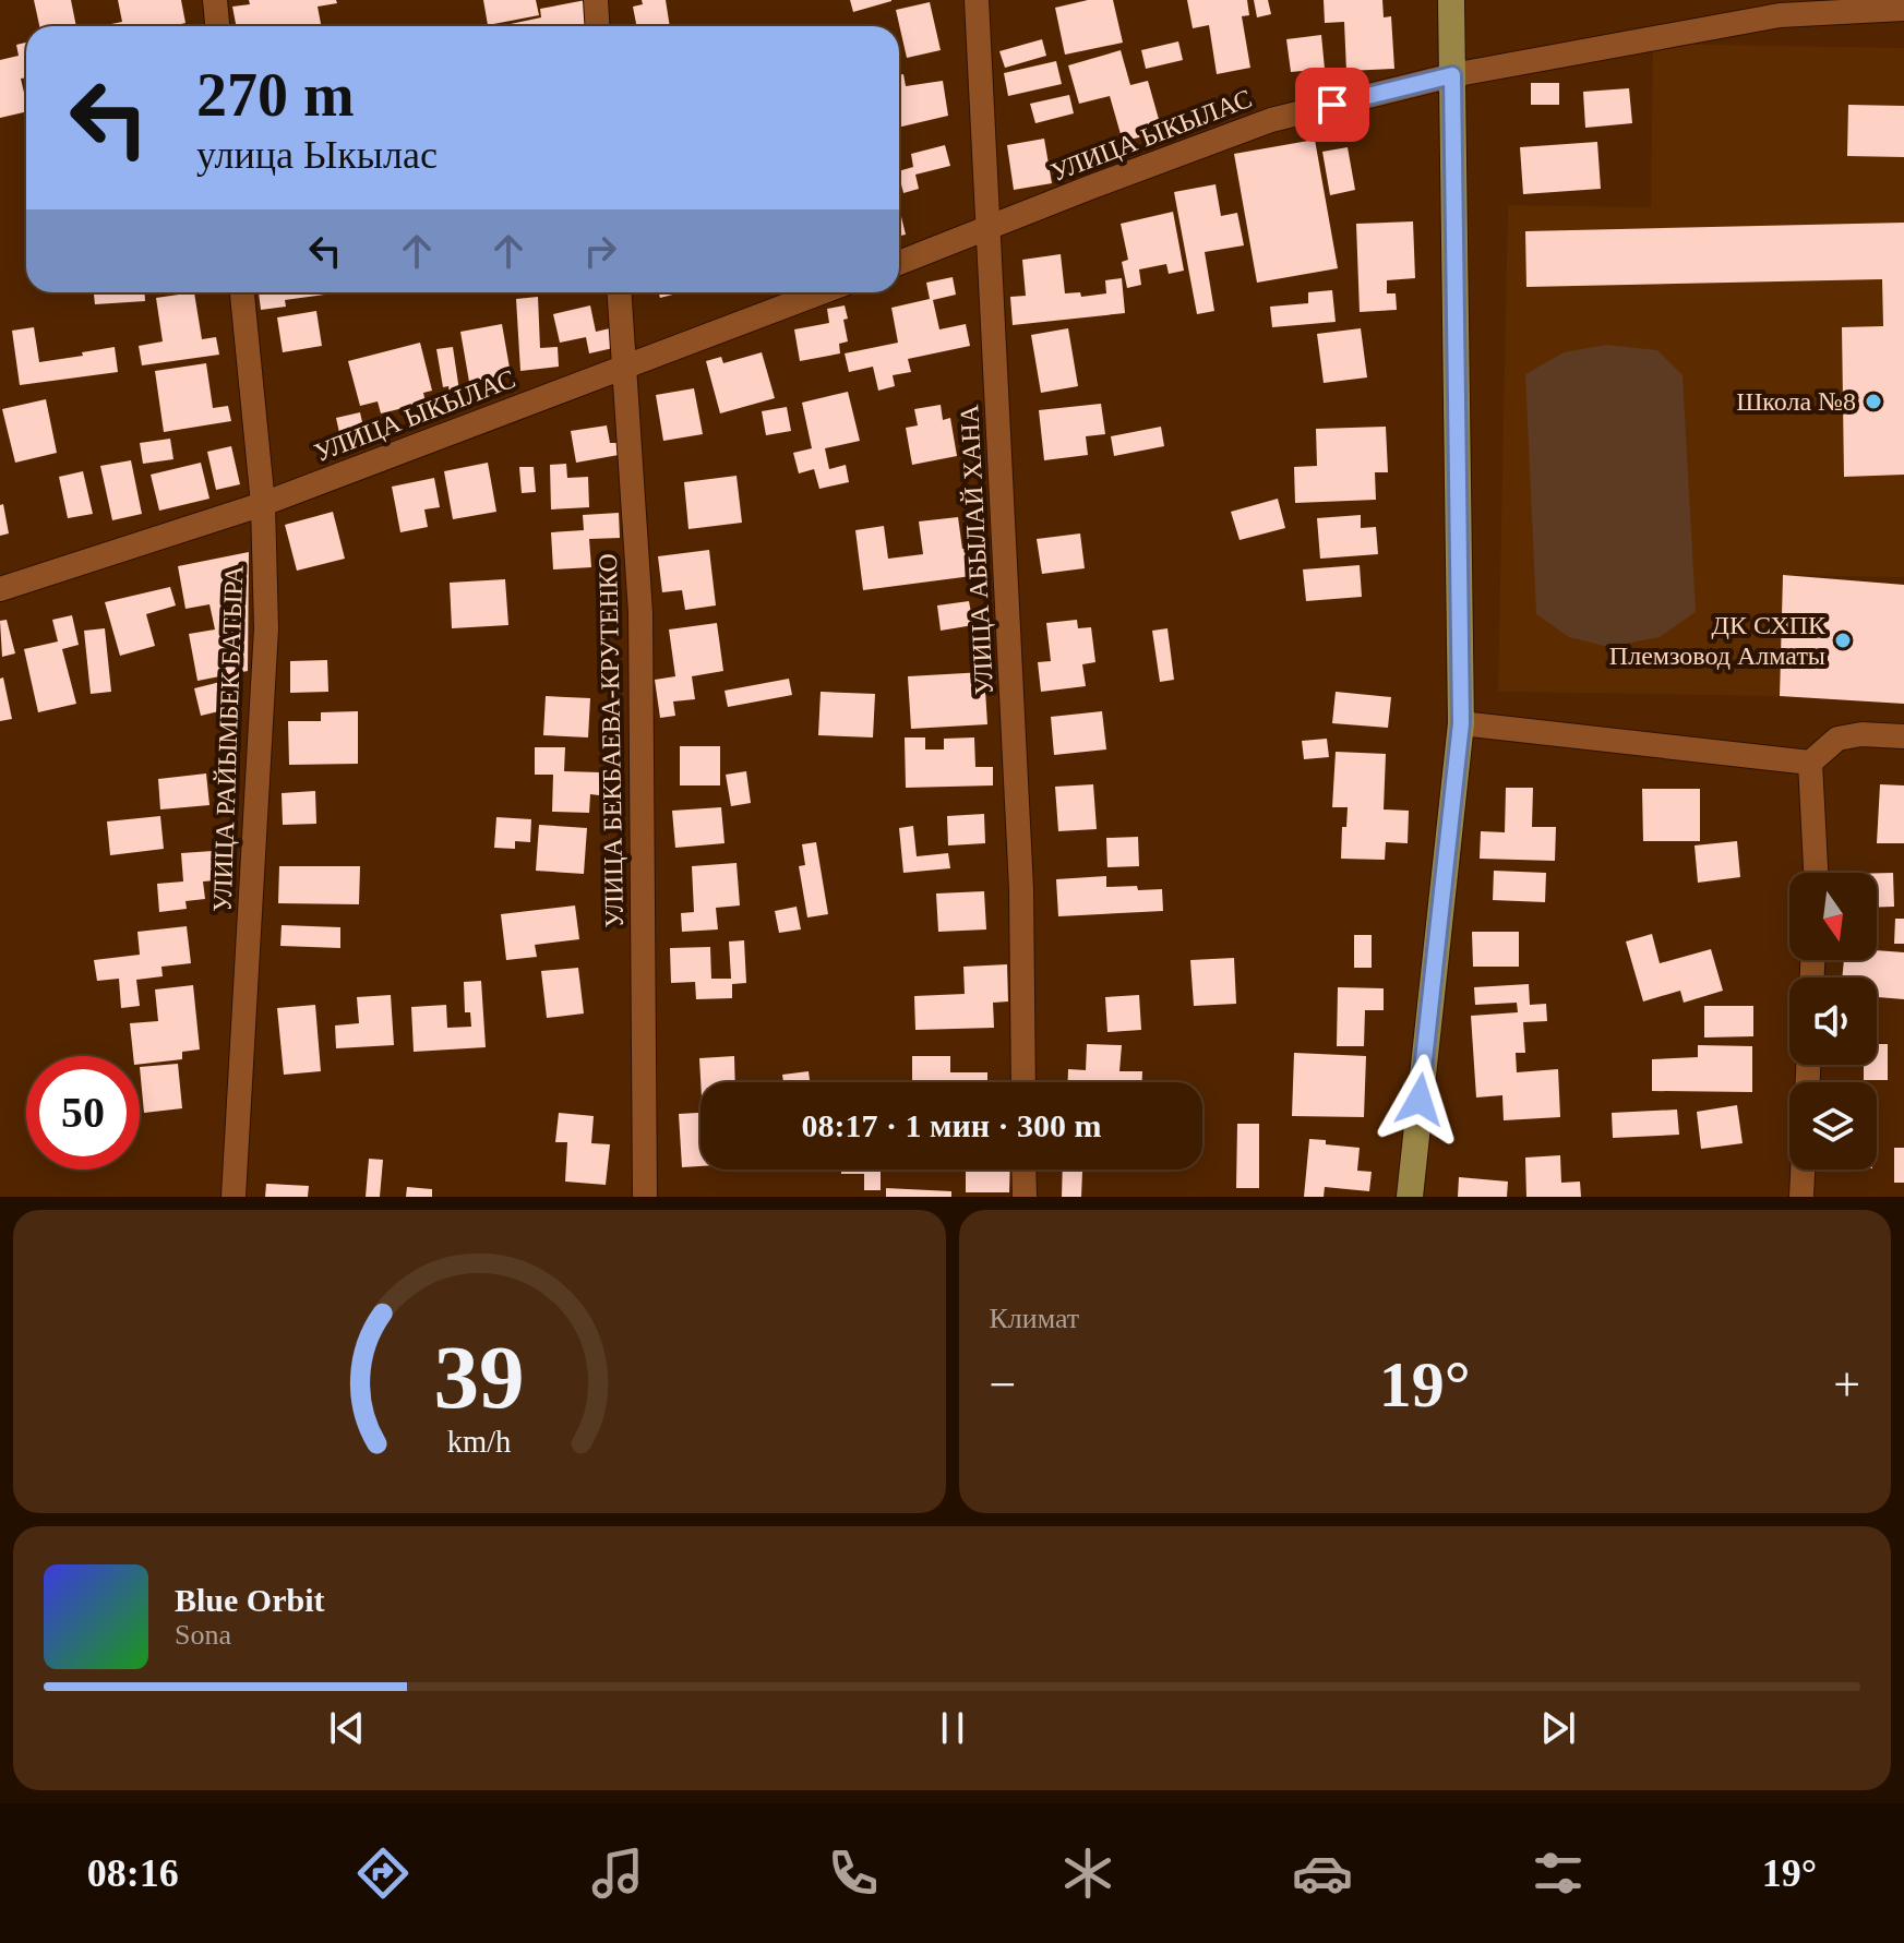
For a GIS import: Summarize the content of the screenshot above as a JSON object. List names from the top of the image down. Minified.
{"streets":{"street":["УЛИЦА ЫКЫЛАС","УЛИЦА АБЫЛАЙ ХАНА","УЛИЦА РАЙЫМБЕК БАТЫРА","УЛИЦА БЕКБАЕВА-КРУТЕНКО"]},"crossings":[["УЛИЦА ЫКЫЛАС","УЛИЦА АБЫЛАЙ ХАНА"],["УЛИЦА ЫКЫЛАС","УЛИЦА РАЙЫМБЕК БАТЫРА"],["УЛИЦА ЫКЫЛАС","УЛИЦА БЕКБАЕВА-КРУТЕНКО"]],"places":["Школа №8","ДК СХПК Племзовод Алматы"],"north":"bottom","page":{"turn":["270 m","улица Ыкылас"],"limit":"50","trip":"08:17 · 1 мин · 300 m","tile":"Климат","heat":["−","19°","+"],"song":["Blue Orbit","Sona"],"tabs":["08:16","19°"],"gauge":["39","km/h"]}}
